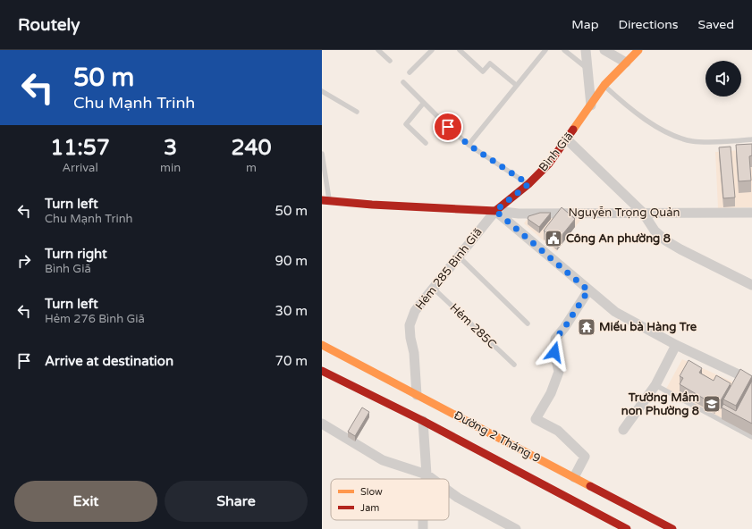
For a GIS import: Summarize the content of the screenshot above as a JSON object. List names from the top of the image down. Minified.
{"streets":{"main road":["Bình Giã","Đường 2 Tháng 9"],"street":["Nguyễn Trọng Quản","Hẻm 285 Bình Giã"],"lane":["Hẻm 285C"]},"crossings":[["Bình Giã","Nguyễn Trọng Quản"],["Bình Giã","Hẻm 285 Bình Giã"],["Nguyễn Trọng Quản","Hẻm 285 Bình Giã"],["Hẻm 285 Bình Giã","Hẻm 285C"],["Hẻm 285 Bình Giã","Đường 2 Tháng 9"]],"places":{"public building":["Công An phường 8"],"temple":["Miếu bà Hàng Tre"],"school or university":["Trường Mầm non Phường 8"]},"legend":["Slow","Jam"],"page":{"header":"Routely","nav":["Map","Directions","Saved"],"turn":["50 m","Chu Mạnh Trinh"],"eta":["11:57","Arrival","3","min","240","m"],"list":[{"name":"Turn left","note":"Chu Mạnh Trinh","value":"50 m"},{"name":"Turn right","note":"Bình Giã","value":"90 m"},{"name":"Turn left","note":"Hẻm 276 Bình Giã","value":"30 m"},{"name":"Arrive at destination","value":"70 m"}],"buttons":["Exit","Share"]}}
